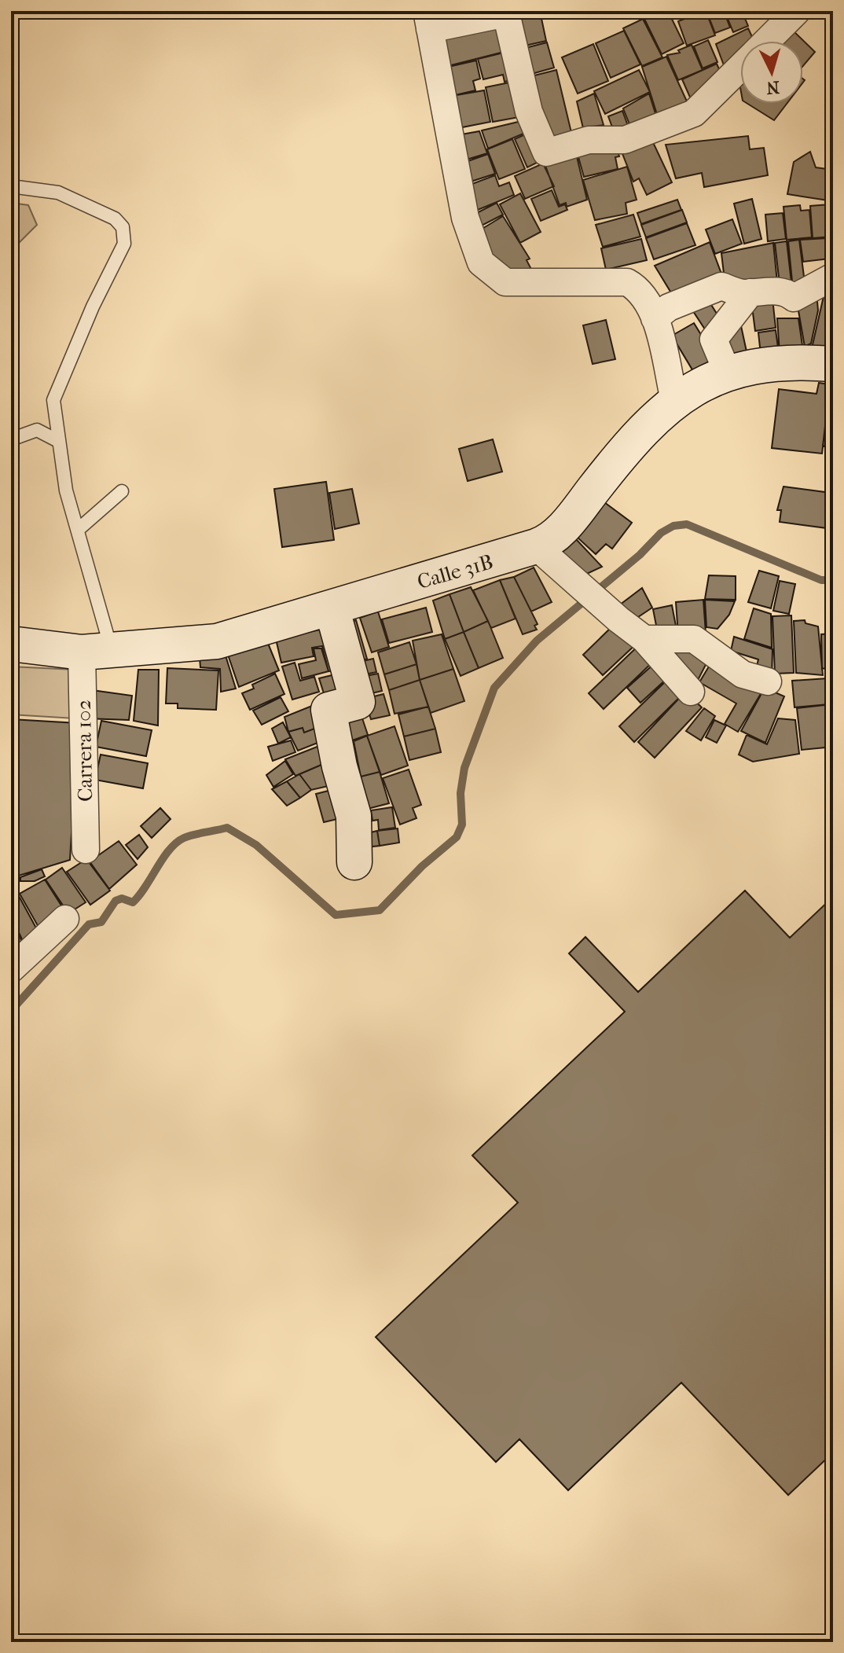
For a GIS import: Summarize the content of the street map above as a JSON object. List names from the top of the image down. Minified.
{"streets":{"street":["Calle 31B","Carrera 102"]},"crossings":[["Calle 31B","Carrera 102"]],"north":"bottom"}
